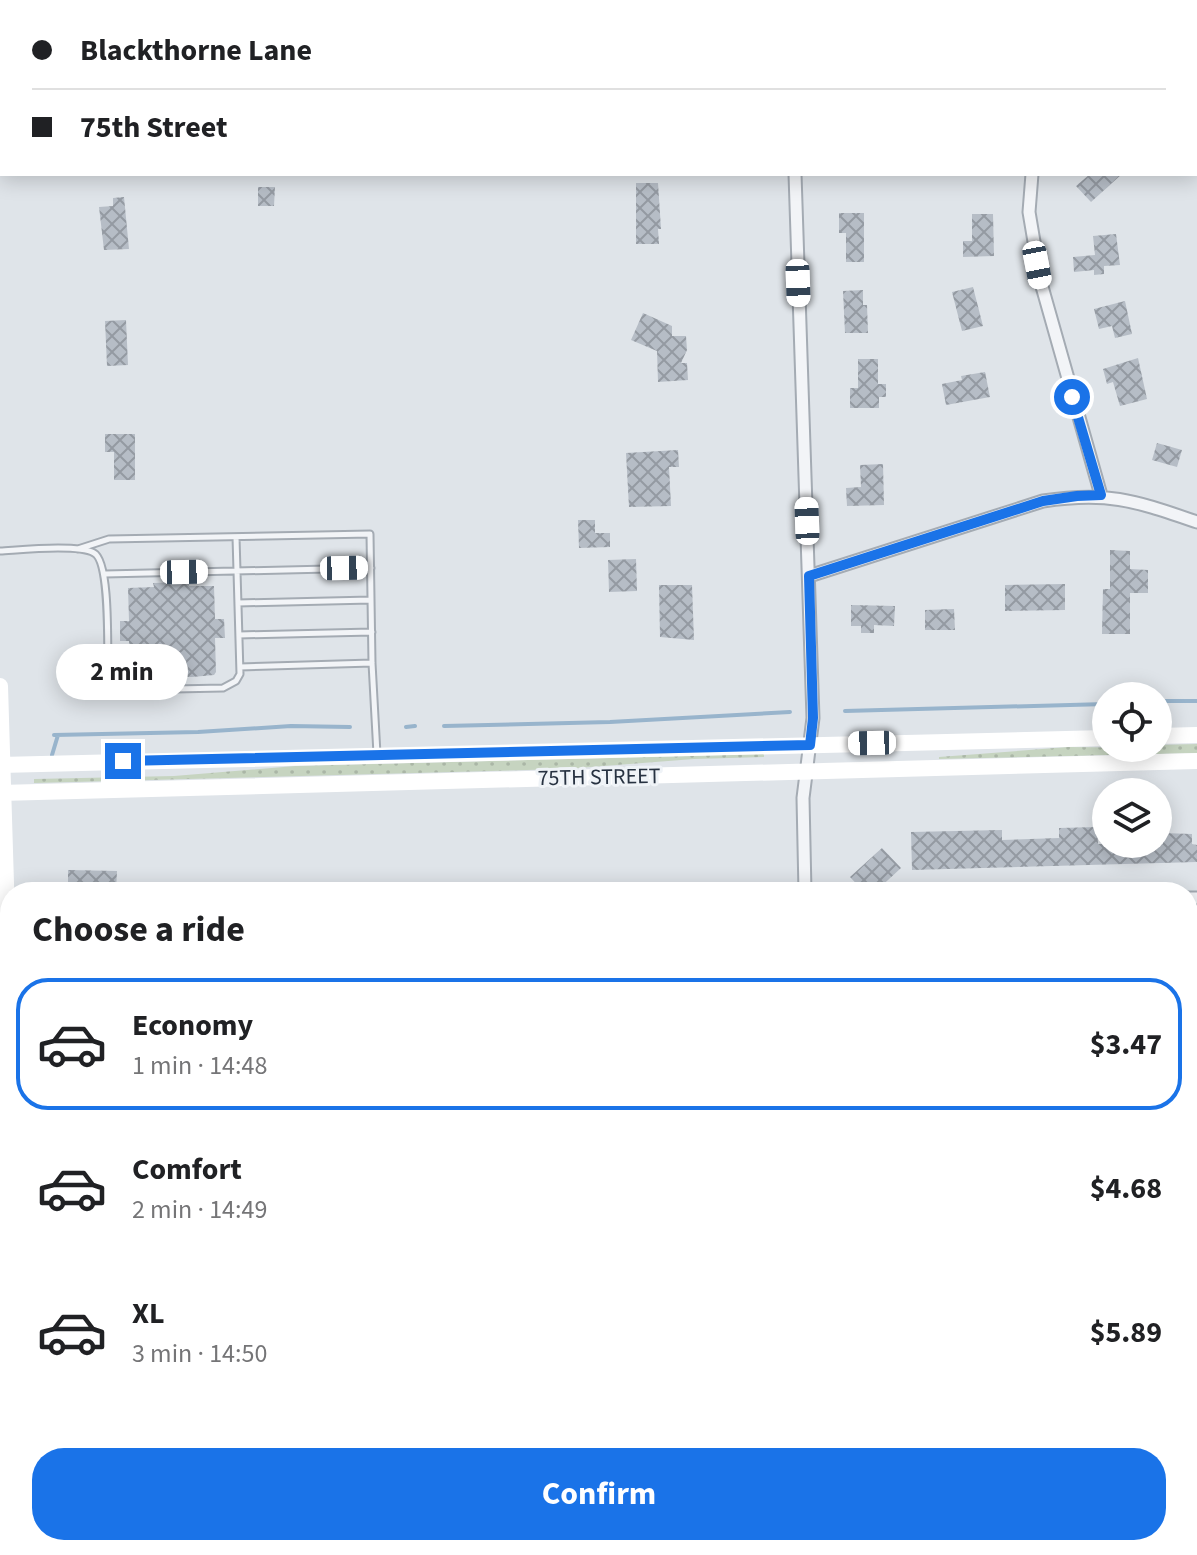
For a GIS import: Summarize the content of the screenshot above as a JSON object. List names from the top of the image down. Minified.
{"streets":{"main road":["75TH STREET"]},"page":{"banner":["Blackthorne Lane","75th Street"],"bubble":"2 min","heading":"Choose a ride","list":[{"name":"Economy","note":"1 min · 14:48","value":"$3.47"},{"name":"Comfort","note":"2 min · 14:49","value":"$4.68"},{"name":"XL","note":"3 min · 14:50","value":"$5.89"}],"buttons":"Confirm"}}
